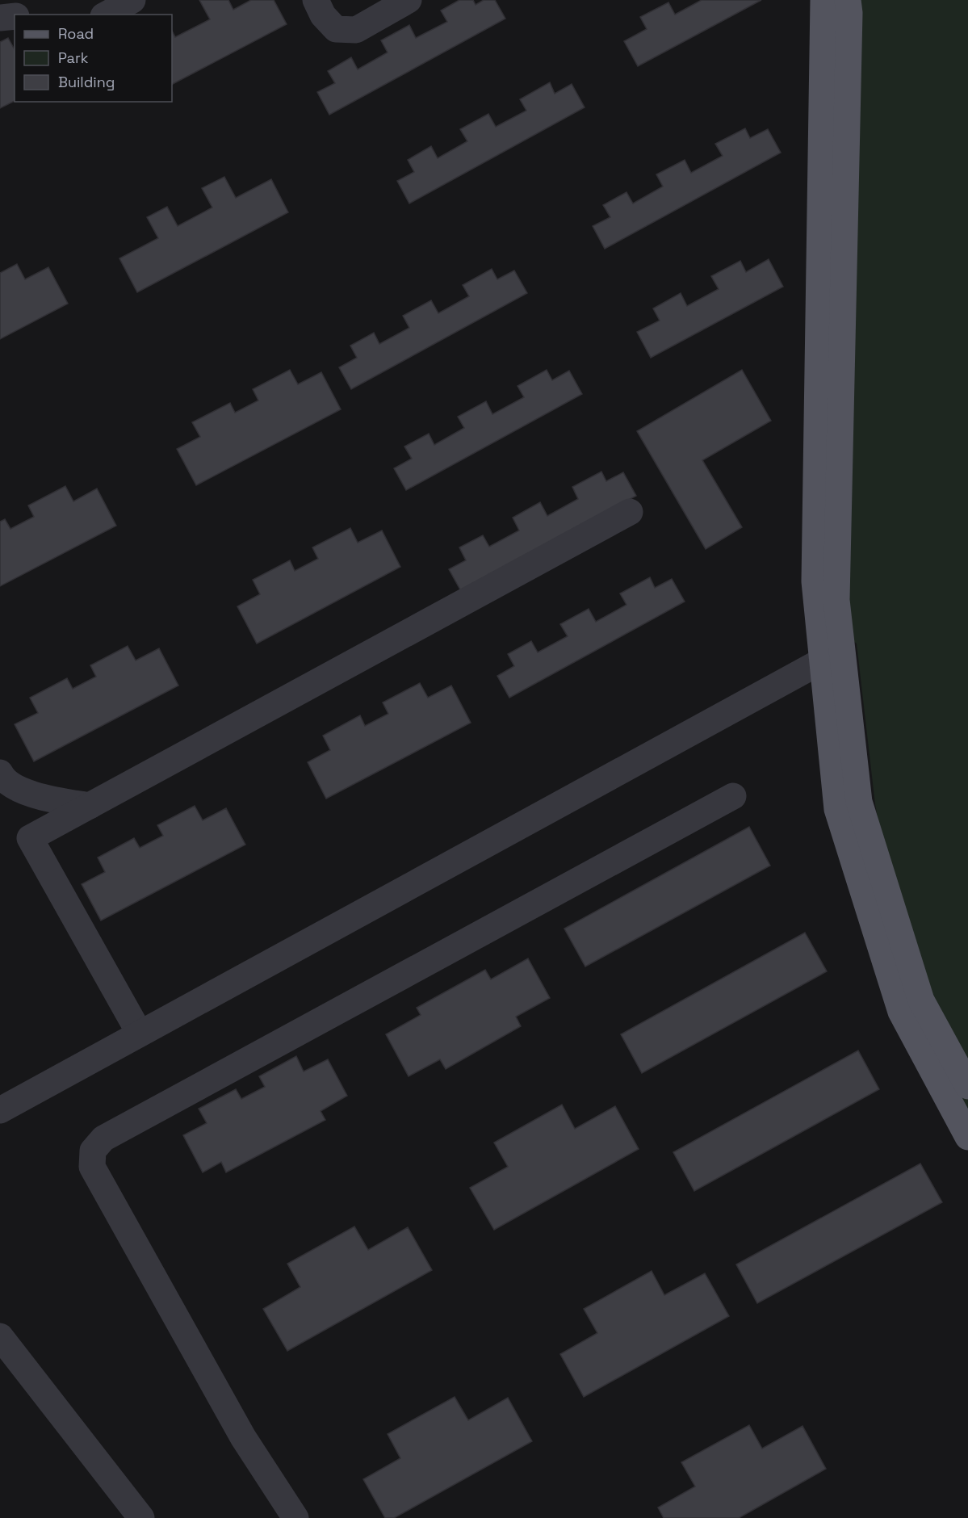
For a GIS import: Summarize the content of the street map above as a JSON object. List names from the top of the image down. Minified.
{"legend":["Road","Park","Building"]}
